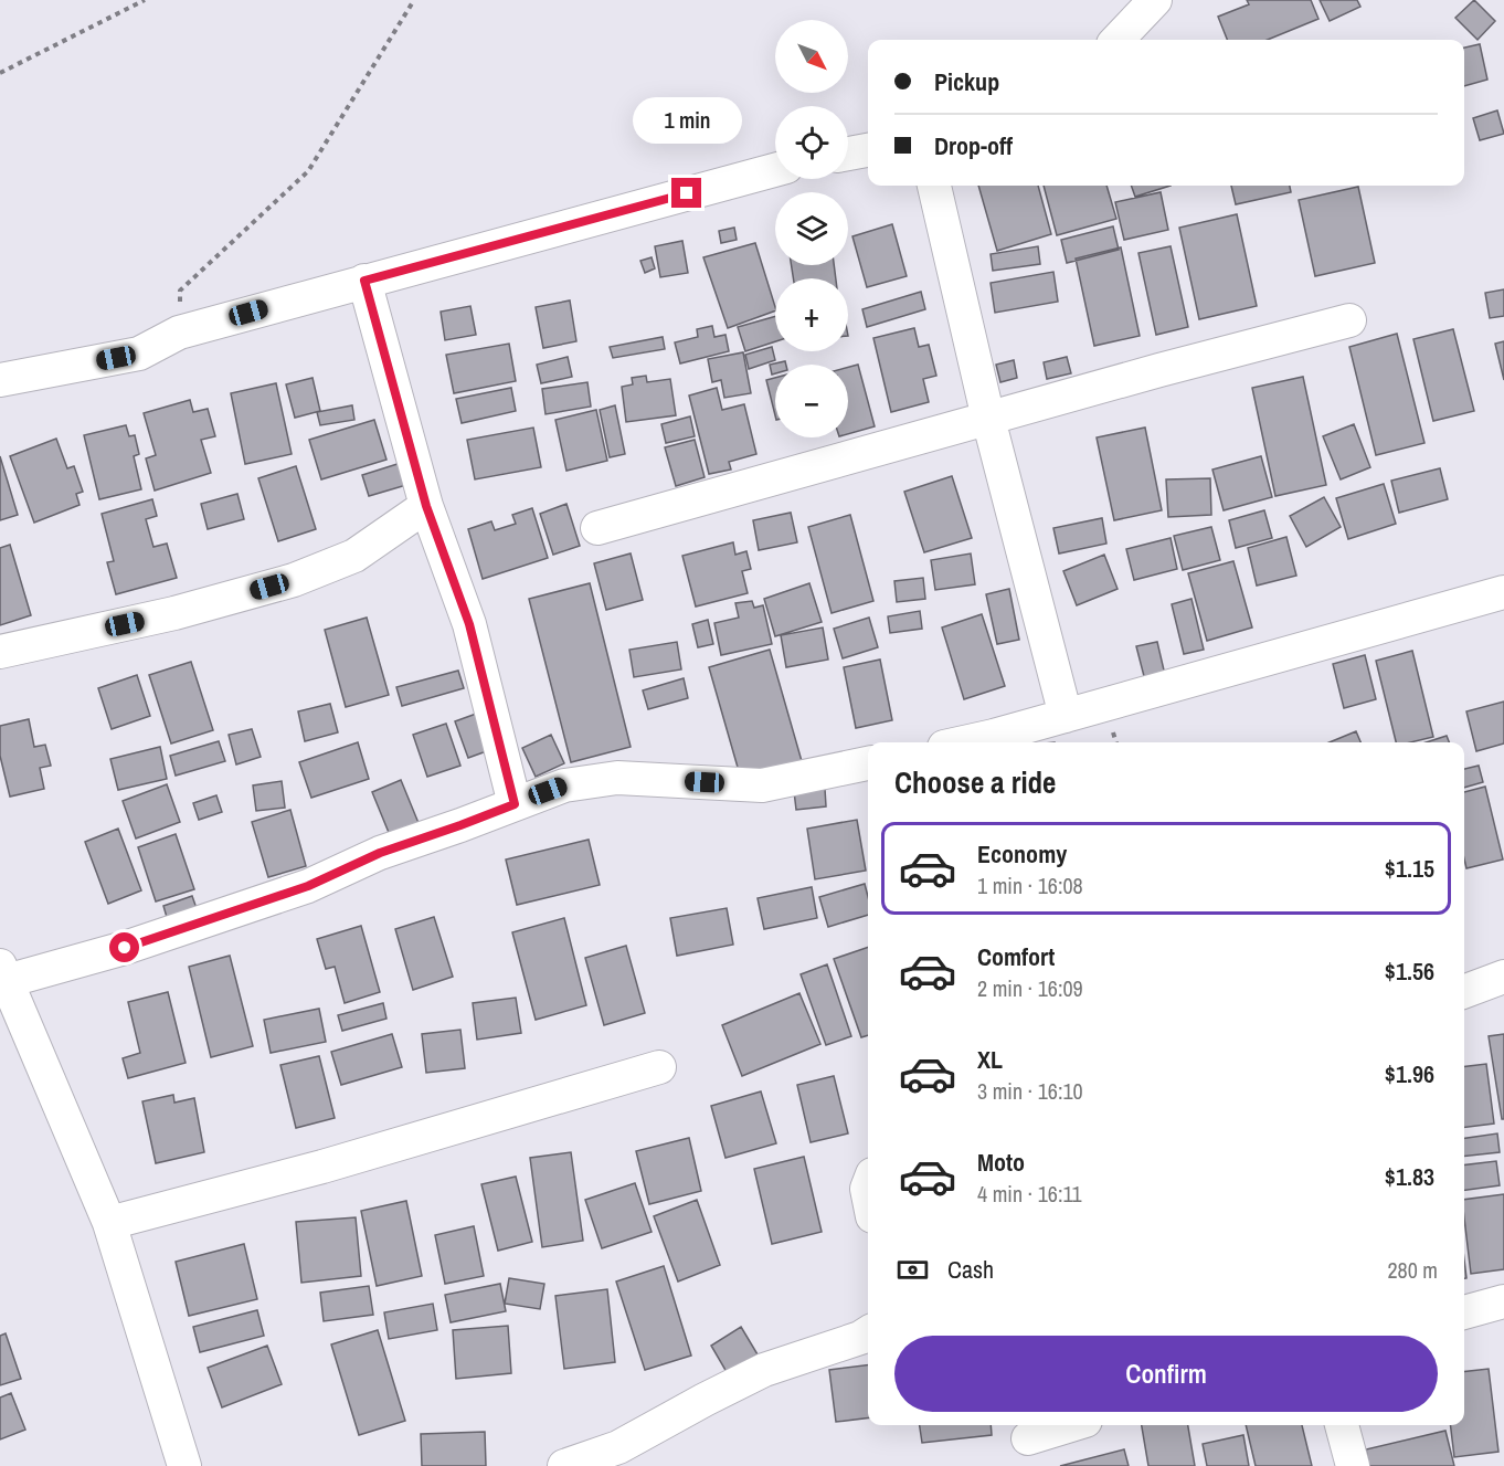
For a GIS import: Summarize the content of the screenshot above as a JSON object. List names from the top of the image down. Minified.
{"north":"bottom right","page":{"map_buttons":["+","−"],"banner":["Pickup","Drop-off"],"bubble":"1 min","heading":"Choose a ride","list":[{"name":"Economy","note":"1 min · 16:08","value":"$1.15"},{"name":"Comfort","note":"2 min · 16:09","value":"$1.56"},{"name":"XL","note":"3 min · 16:10","value":"$1.96"},{"name":"Moto","note":"4 min · 16:11","value":"$1.83"}],"pay":["Cash","280 m"],"buttons":"Confirm"}}
